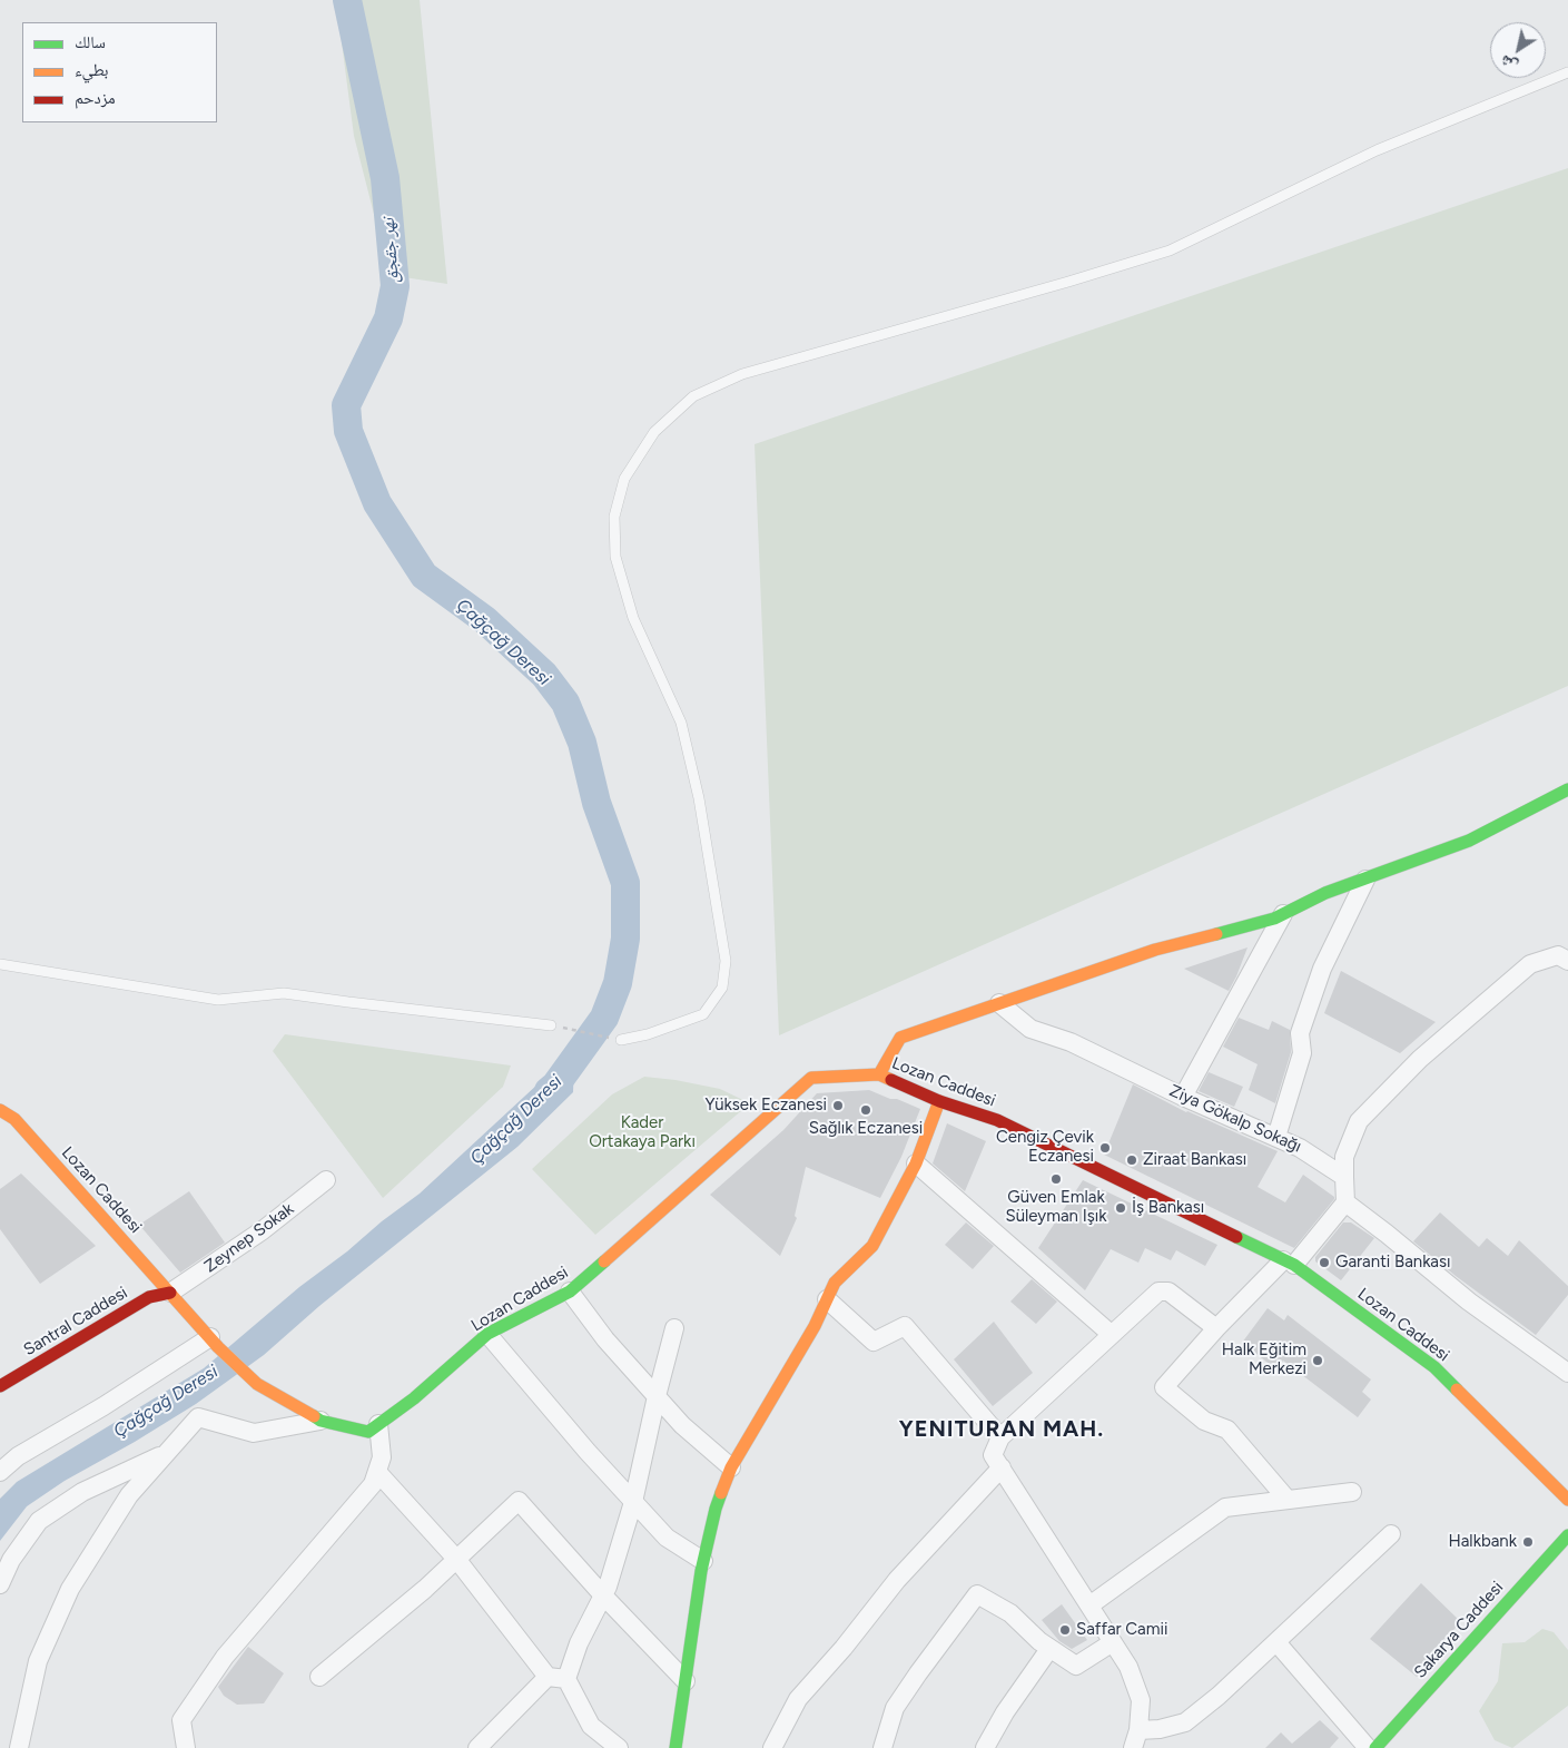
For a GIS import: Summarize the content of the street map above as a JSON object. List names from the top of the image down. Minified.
{"streets":{"street":["Lozan Caddesi","Ziya Gökalp Sokağı","Zeynep Sokak","Santral Caddesi","Sakarya Caddesi"]},"crossings":[["Lozan Caddesi","Zeynep Sokak"],["Lozan Caddesi","Santral Caddesi"],["Zeynep Sokak","Santral Caddesi"]],"districts":["YENITURAN MAH."],"water":["نهر جقجق","Çağçağ Deresi"],"parks":["Kader Ortakaya Parkı"],"places":["Yüksek Eczanesi","Sağlık Eczanesi","Cengiz Çevik Eczanesi","Ziraat Bankası","Güven Emlak Süleyman Işık","İş Bankası","Garanti Bankası","Halk Eğitim Merkezi","Halkbank","Saffar Camii"],"legend":["سالك","بطيء","مزدحم"],"north":"bottom left"}
